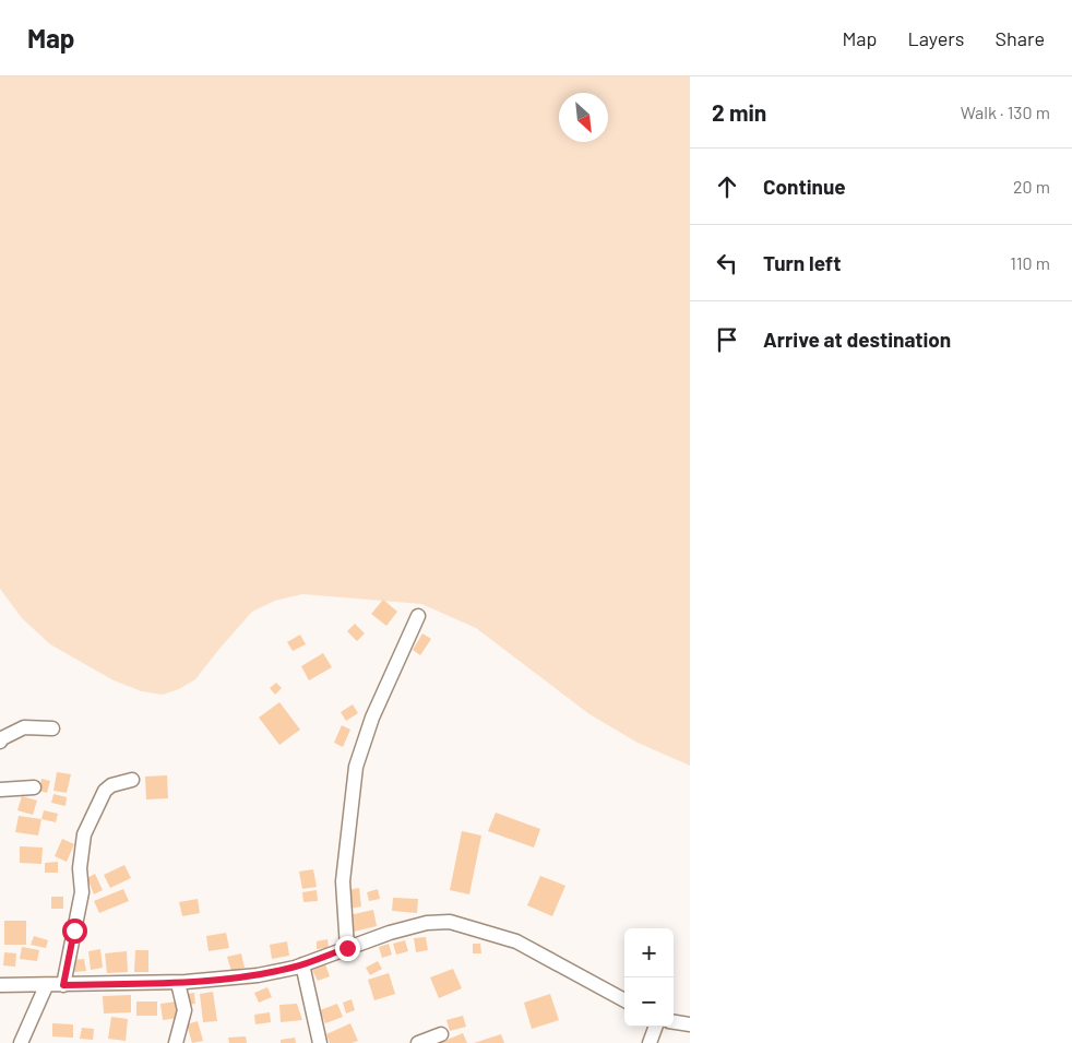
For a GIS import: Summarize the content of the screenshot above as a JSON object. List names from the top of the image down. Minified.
{"north":"bottom right","page":{"header":"Map","nav":["Map","Layers","Share"],"heading":["2 min","Walk · 130 m"],"list":[["Continue","20 m"],["Turn left","110 m"],"Arrive at destination"],"map_buttons":["+","−"]}}
